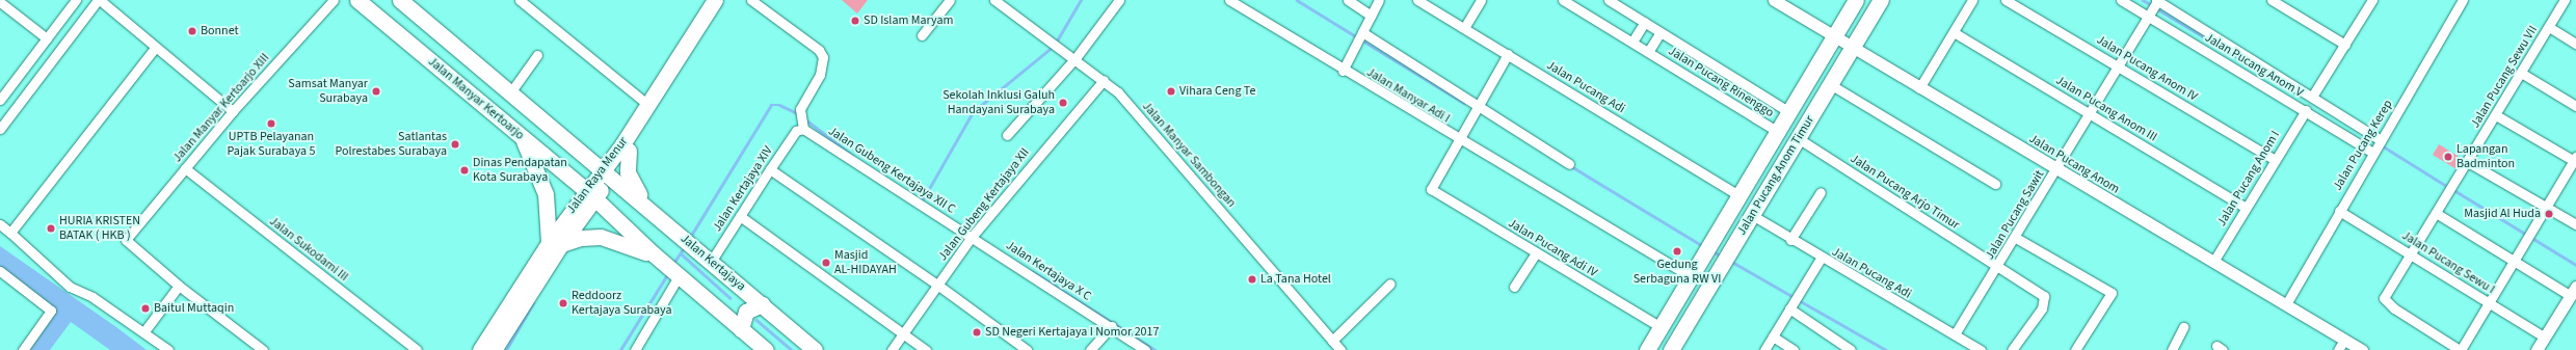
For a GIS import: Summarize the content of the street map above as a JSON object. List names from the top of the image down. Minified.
{"streets":{"main road":["Jalan Manyar Kertoarjo","Jalan Raya Menur","Jalan Pucang Anom Timur","Jalan Kertajaya"],"street":["Jalan Pucang Anom V","Jalan Pucang Anom IV","Jalan Pucang Sewu VII","Jalan Pucang Rinenggo","Jalan Pucang Adi","Jalan Manyar Adi I","Jalan Manyar Kertoarjo XIII","Jalan Pucang Anom III","Jalan Pucang Kerep","Jalan Manyar Sambongan","Jalan Pucang Anom","Jalan Gubeng Kertajaya XII C","Jalan Pucang Anom I","Jalan Kertajaya XIV","Jalan Pucang Arjo Timur","Jalan Gubeng Kertajaya XII","Jalan Pucang Sawit","Jalan Pucang Adi IV","Jalan Sukodami III","Jalan Pucang Sewu I","Jalan Kertajaya X C"]},"crossings":[["Jalan Pucang Anom V","Jalan Pucang Kerep"],["Jalan Pucang Anom V","Jalan Pucang Anom I"],["Jalan Pucang Anom V","Jalan Pucang Sawit"],["Jalan Pucang Anom IV","Jalan Pucang Anom I"],["Jalan Pucang Anom IV","Jalan Pucang Sawit"],["Jalan Pucang Sewu VII","Jalan Pucang Sewu I"],["Jalan Pucang Rinenggo","Jalan Pucang Anom Timur"],["Jalan Pucang Adi","Jalan Pucang Anom Timur"],["Jalan Pucang Adi","Jalan Pucang Sawit"],["Jalan Manyar Adi I","Jalan Pucang Anom Timur"],["Jalan Manyar Adi I","Jalan Pucang Adi IV"],["Jalan Manyar Kertoarjo","Jalan Raya Menur"],["Jalan Manyar Kertoarjo XIII","Jalan Sukodami III"],["Jalan Pucang Anom III","Jalan Pucang Anom I"],["Jalan Pucang Anom III","Jalan Pucang Sawit"],["Jalan Pucang Kerep","Jalan Pucang Anom"],["Jalan Pucang Kerep","Jalan Pucang Sewu I"],["Jalan Manyar Sambongan","Jalan Gubeng Kertajaya XII"],["Jalan Pucang Anom","Jalan Pucang Anom Timur"],["Jalan Pucang Anom","Jalan Pucang Anom I"],["Jalan Pucang Anom","Jalan Pucang Sawit"],["Jalan Gubeng Kertajaya XII C","Jalan Kertajaya XIV"],["Jalan Gubeng Kertajaya XII C","Jalan Gubeng Kertajaya XII"],["Jalan Gubeng Kertajaya XII C","Jalan Kertajaya X C"],["Jalan Raya Menur","Jalan Kertajaya"],["Jalan Pucang Anom Timur","Jalan Pucang Arjo Timur"],["Jalan Pucang Anom Timur","Jalan Pucang Adi IV"],["Jalan Kertajaya XIV","Jalan Kertajaya"],["Jalan Pucang Arjo Timur","Jalan Pucang Sawit"],["Jalan Gubeng Kertajaya XII","Jalan Kertajaya X C"]],"places":["SD Islam Maryam","Bonnet","Samsat Manyar Surabaya","Vihara Ceng Te","Sekolah Inklusi Galuh Handayani Surabaya","UPTB Pelayanan Pajak Surabaya 5","Satlantas Polrestabes Surabaya","Lapangan Badminton","Dinas Pendapatan Kota Surabaya","Masjid Al Huda","HURIA KRISTEN BATAK ( HKB )","Gedung Serbaguna RW VI","Masjid AL-HIDAYAH","La Tana Hotel","Reddoorz Kertajaya Surabaya","Baitul Muttaqin","SD Negeri Kertajaya I Nomor 2017"]}
